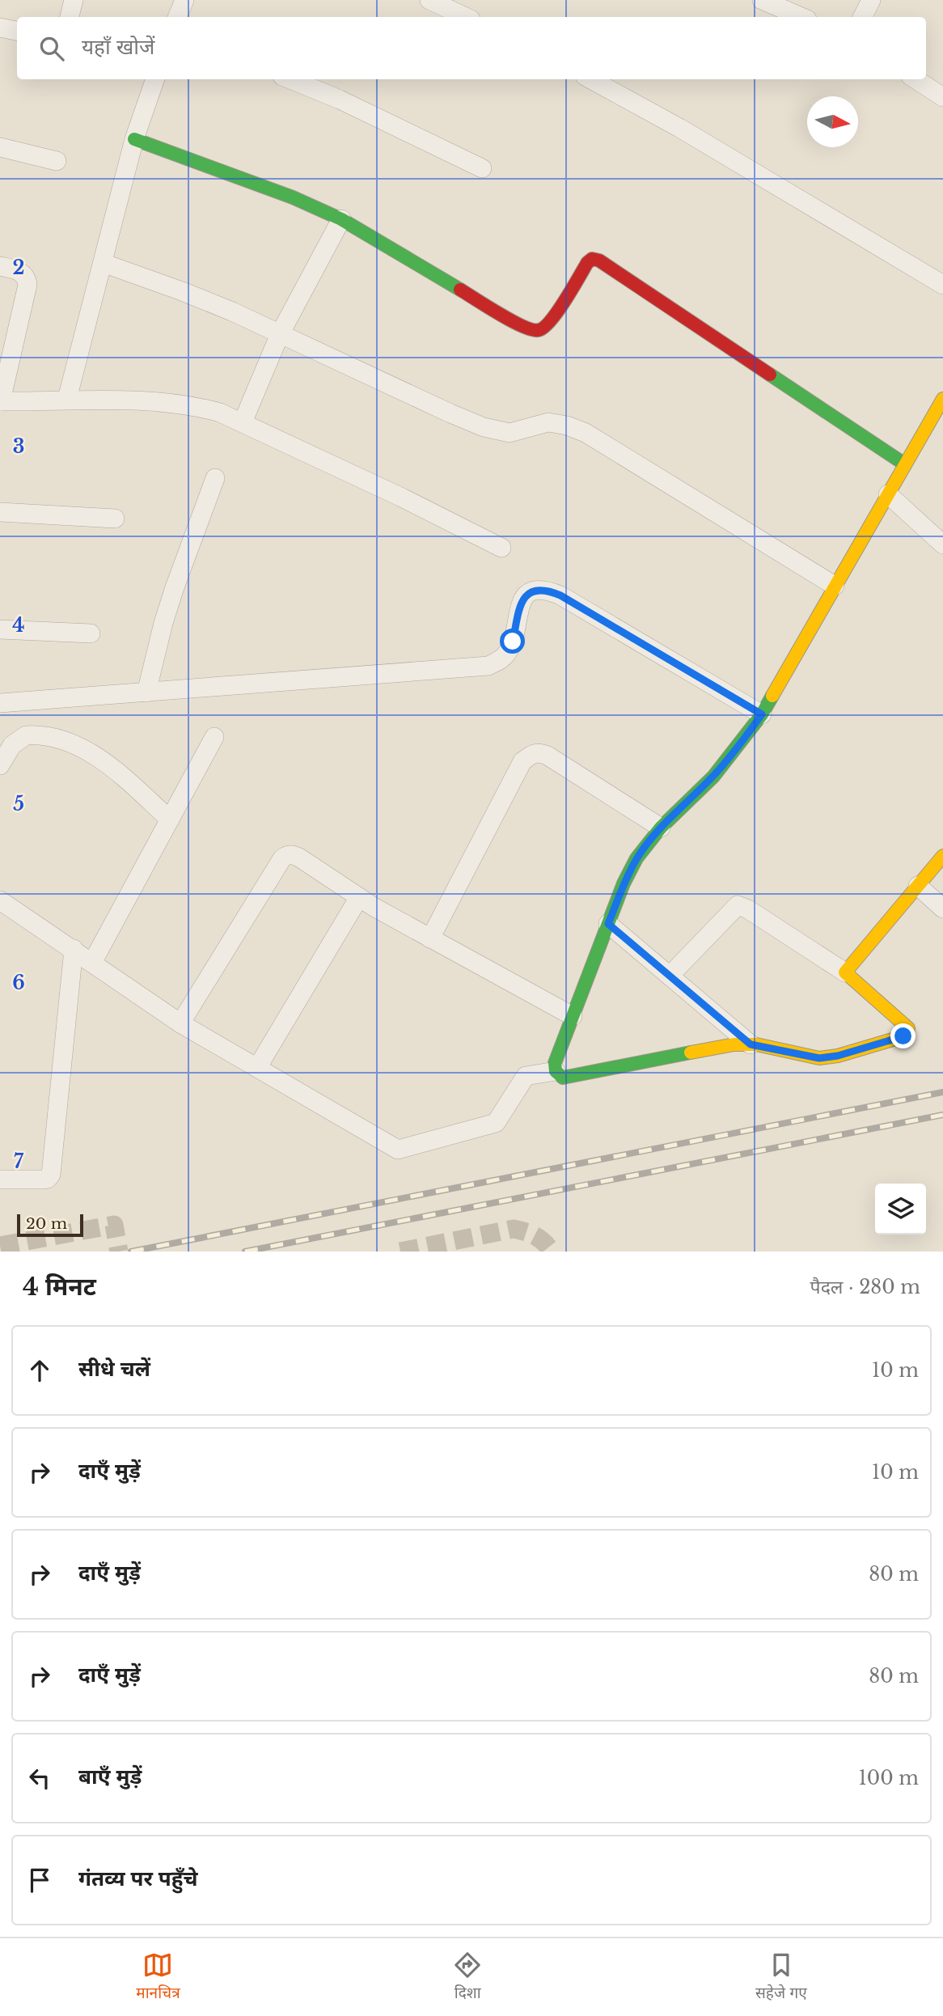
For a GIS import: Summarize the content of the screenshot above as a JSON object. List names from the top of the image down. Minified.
{"scale_bar":"20 m","north":"right","page":{"search":"यहाँ खोजें","scale":"20 m","heading":["4 मिनट","पैदल · 280 m"],"list":[["सीधे चलें","10 m"],["दाएँ मुड़ें","10 m"],["दाएँ मुड़ें","80 m"],["दाएँ मुड़ें","80 m"],["बाएँ मुड़ें","100 m"],"गंतव्य पर पहुँचे"],"nav":["मानचित्र","दिशा","सहेजे गए"]},"grid":{"rows":["2","3","4","5","6","7"]}}
